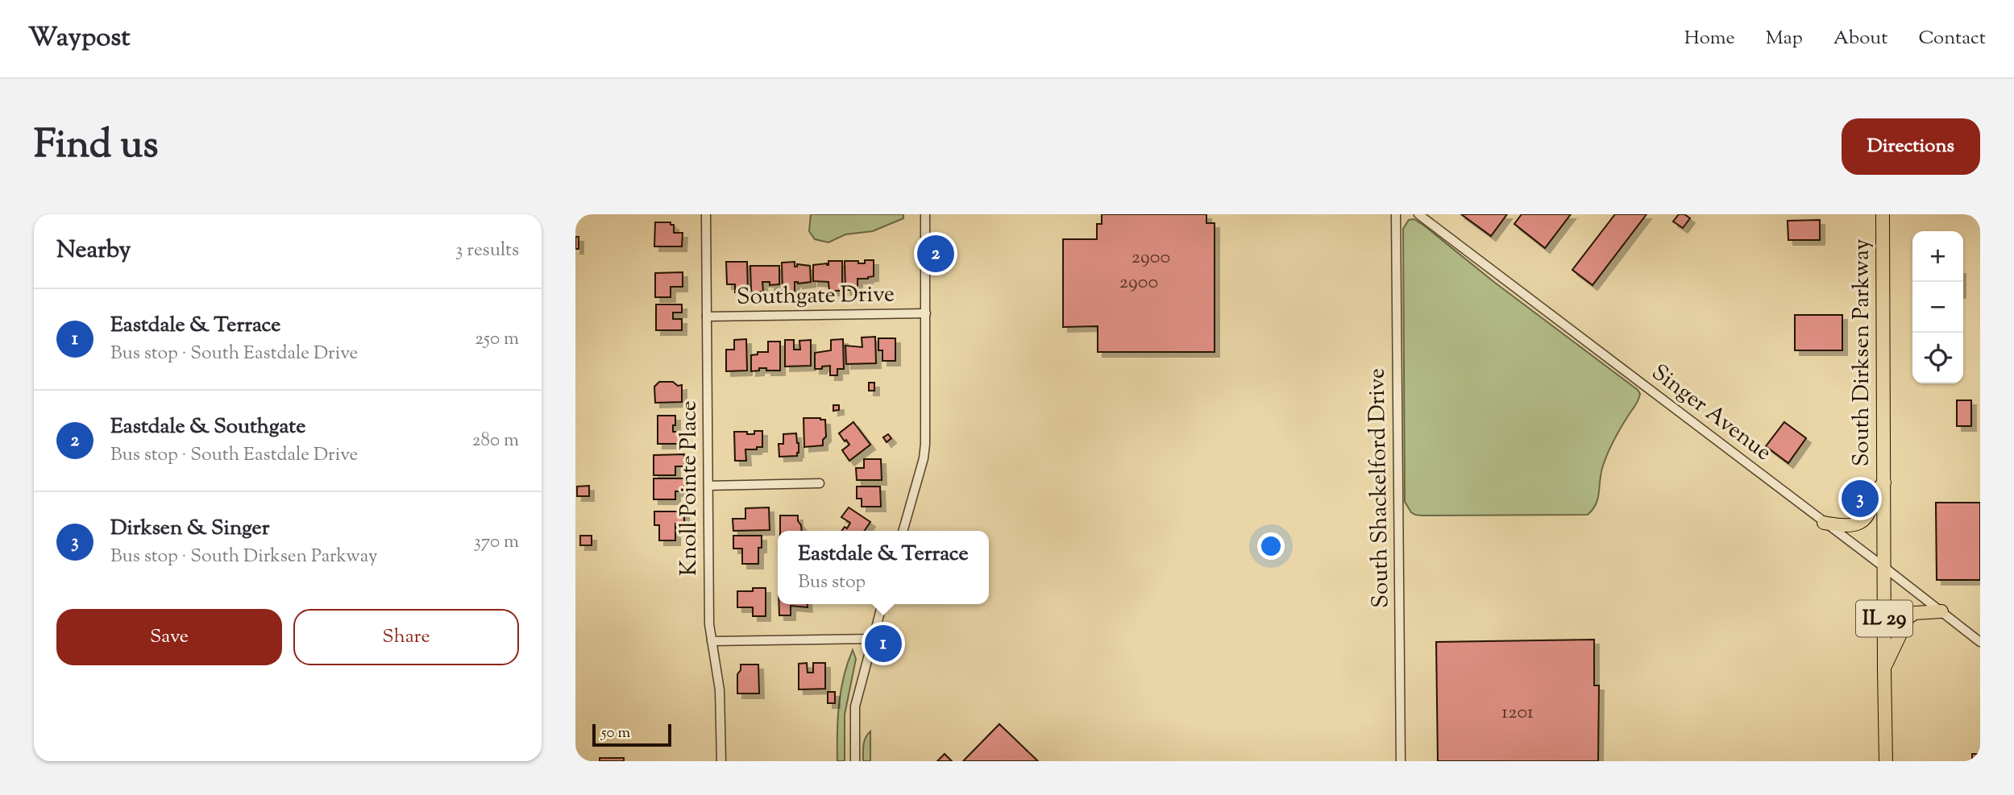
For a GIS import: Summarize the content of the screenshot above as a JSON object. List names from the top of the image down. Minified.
{"streets":{"main road":["South Dirksen Parkway","IL 29"],"street":["Southgate Drive","Singer Avenue","Knoll Pointe Place","South Shackelford Drive"]},"crossings":[["Southgate Drive","Knoll Pointe Place"],["South Dirksen Parkway","Singer Avenue"]],"house_numbers":["2900","2900","1201"],"scale_bar":"50 m","page":{"header":"Waypost","nav":["Home","Map","About","Contact"],"title":"Find us","buttons":["Directions",["Save","Share"]],"heading":["Nearby","3 results"],"map_buttons":["+","−"],"pins":["2","3","1"],"list":[{"mark":"1","name":"Eastdale & Terrace","note":"Bus stop · South Eastdale Drive","value":"250 m"},{"mark":"2","name":"Eastdale & Southgate","note":"Bus stop · South Eastdale Drive","value":"280 m"},{"mark":"3","name":"Dirksen & Singer","note":"Bus stop · South Dirksen Parkway","value":"370 m"}],"popup":["Eastdale & Terrace","Bus stop"],"scale":"50 m"}}
